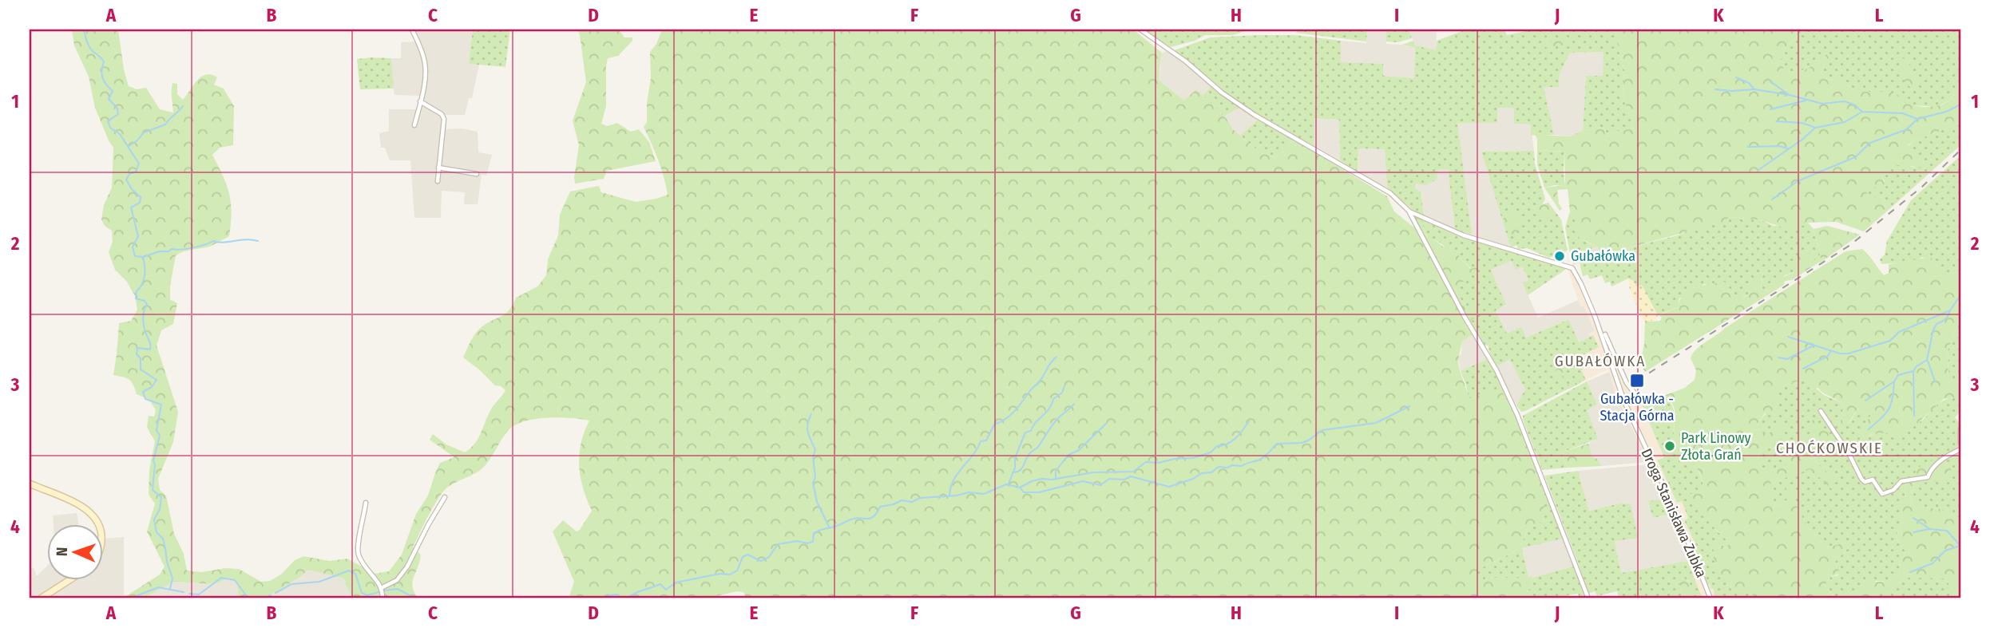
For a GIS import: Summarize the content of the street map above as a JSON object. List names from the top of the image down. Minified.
{"streets":{"street":["Droga Stanisława Zubka"]},"districts":["GUBAŁÓWKA","CHOĆKOWSKIE"],"places":{"other":["Gubałówka","Park Linowy Złota Grań"],"transit":["Gubałówka - Stacja Górna"]},"north":"left","grid":{"columns":["A","B","C","D","E","F","G","H","I","J","K","L"],"rows":["1","2","3","4"]}}
